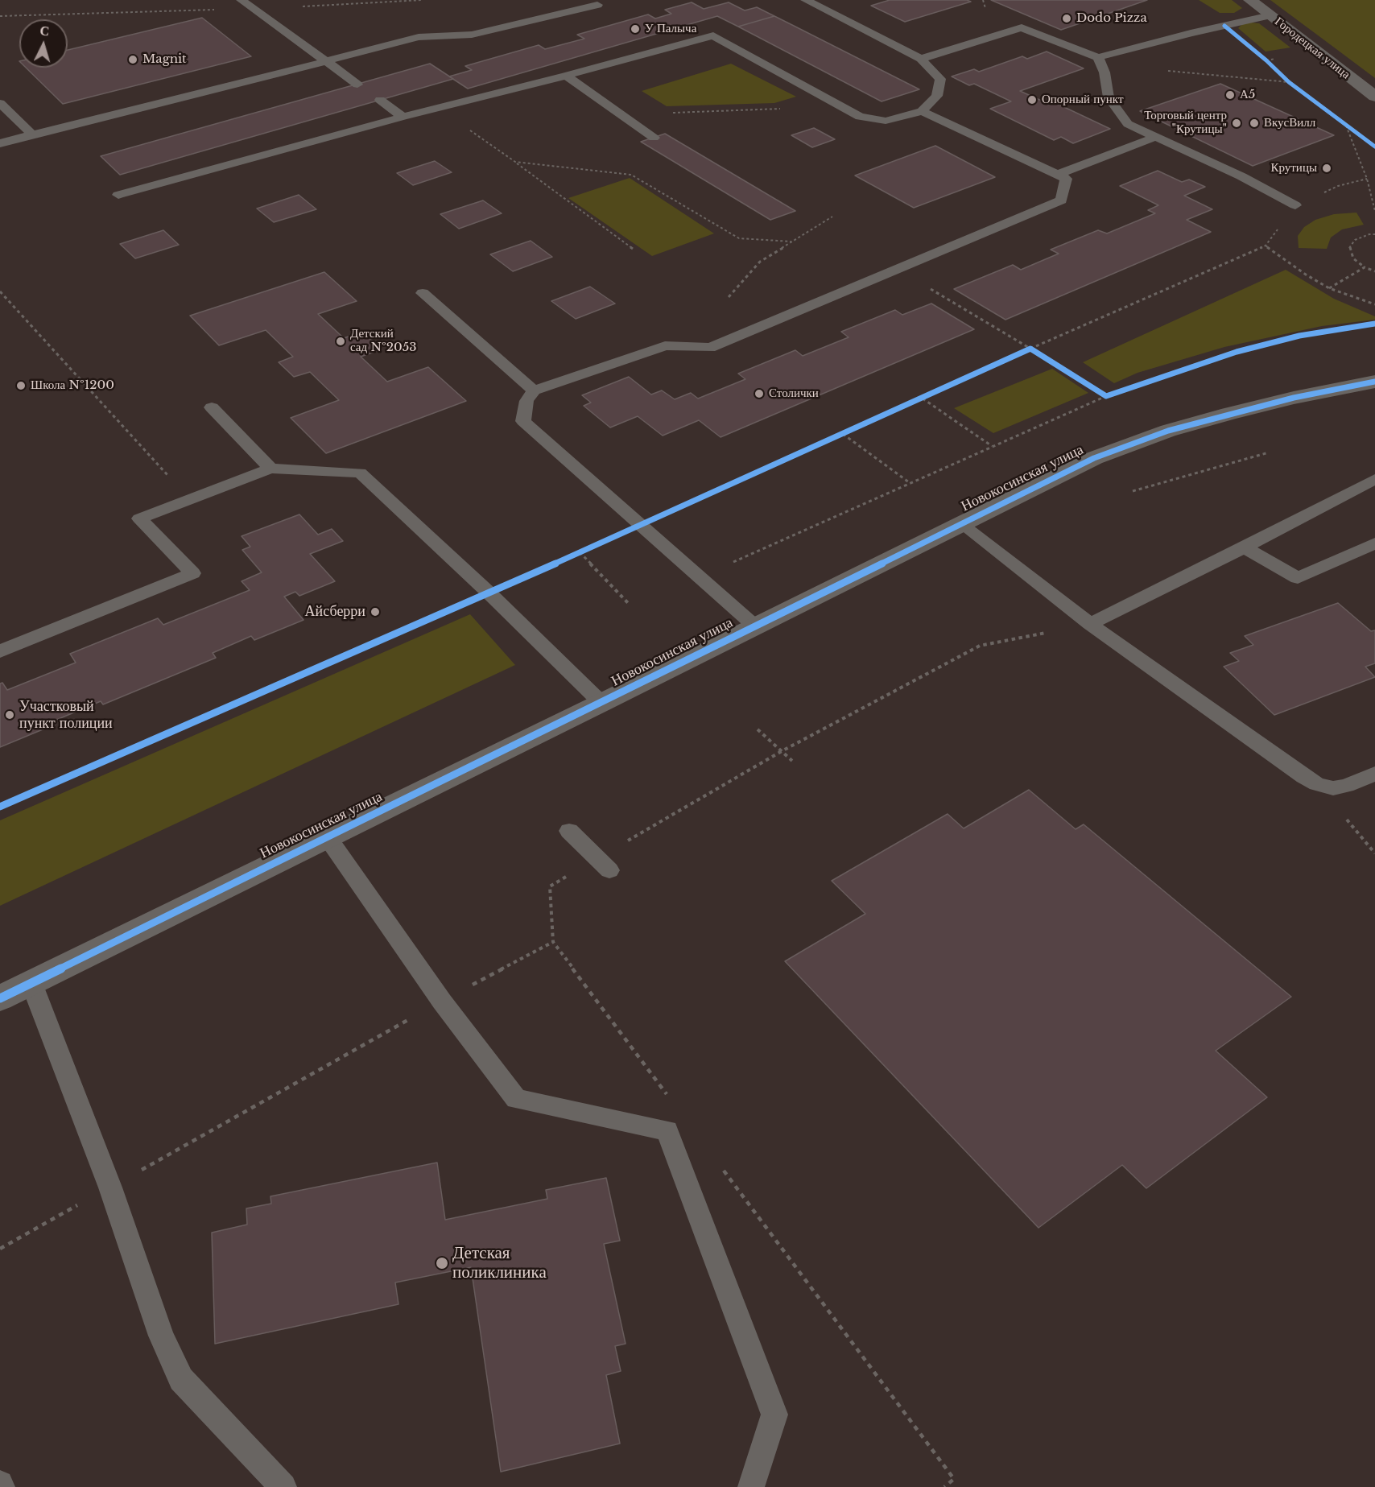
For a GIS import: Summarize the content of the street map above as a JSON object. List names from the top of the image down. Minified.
{"streets":{"street":["Городецкая улица","Новокосинская улица"]},"places":["Dodo Pizza","У Палыча","Magnit","А5","Опорный пункт","Торговый центр \"Крутицы\"","ВкусВилл","Крутицы","Детский сад №2053","Школа №1200","Столички","Айсберри","Участковый пункт полиции","Детская поликлиника"],"north":"top"}
